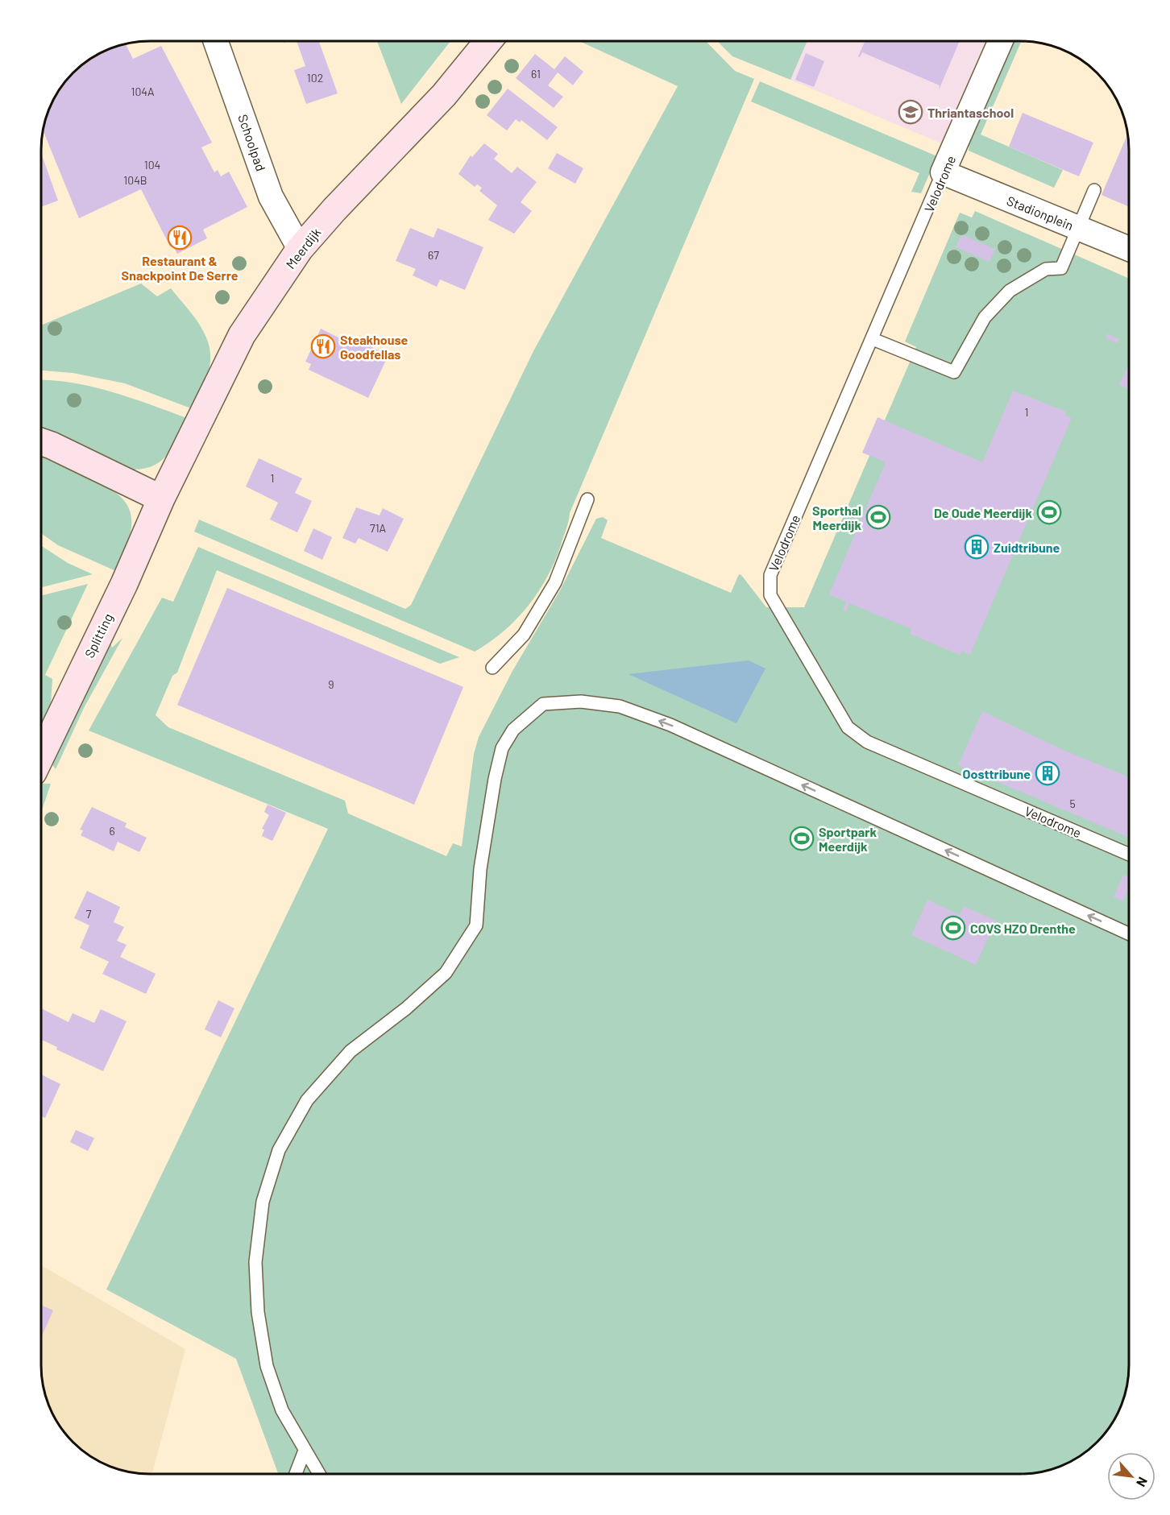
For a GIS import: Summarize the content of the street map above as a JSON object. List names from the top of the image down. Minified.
{"streets":{"street":["Schoolpad","Velodrome","Stadionplein","Meerdijk","Splitting"]},"crossings":[["Schoolpad","Meerdijk"],["Velodrome","Stadionplein"],["Meerdijk","Splitting"]],"places":{"school or university":["Thriantaschool"],"restaurant":["Restaurant & Snackpoint De Serre","Steakhouse Goodfellas"],"sports":["De Oude Meerdijk","Sporthal Meerdijk","Sportpark Meerdijk","COVS HZO Drenthe"],"building":["Zuidtribune","Oosttribune"]},"house_numbers":["61","102","104A","104","104B","67","1","1","71A","9","5","6","7"],"north":"bottom right"}
